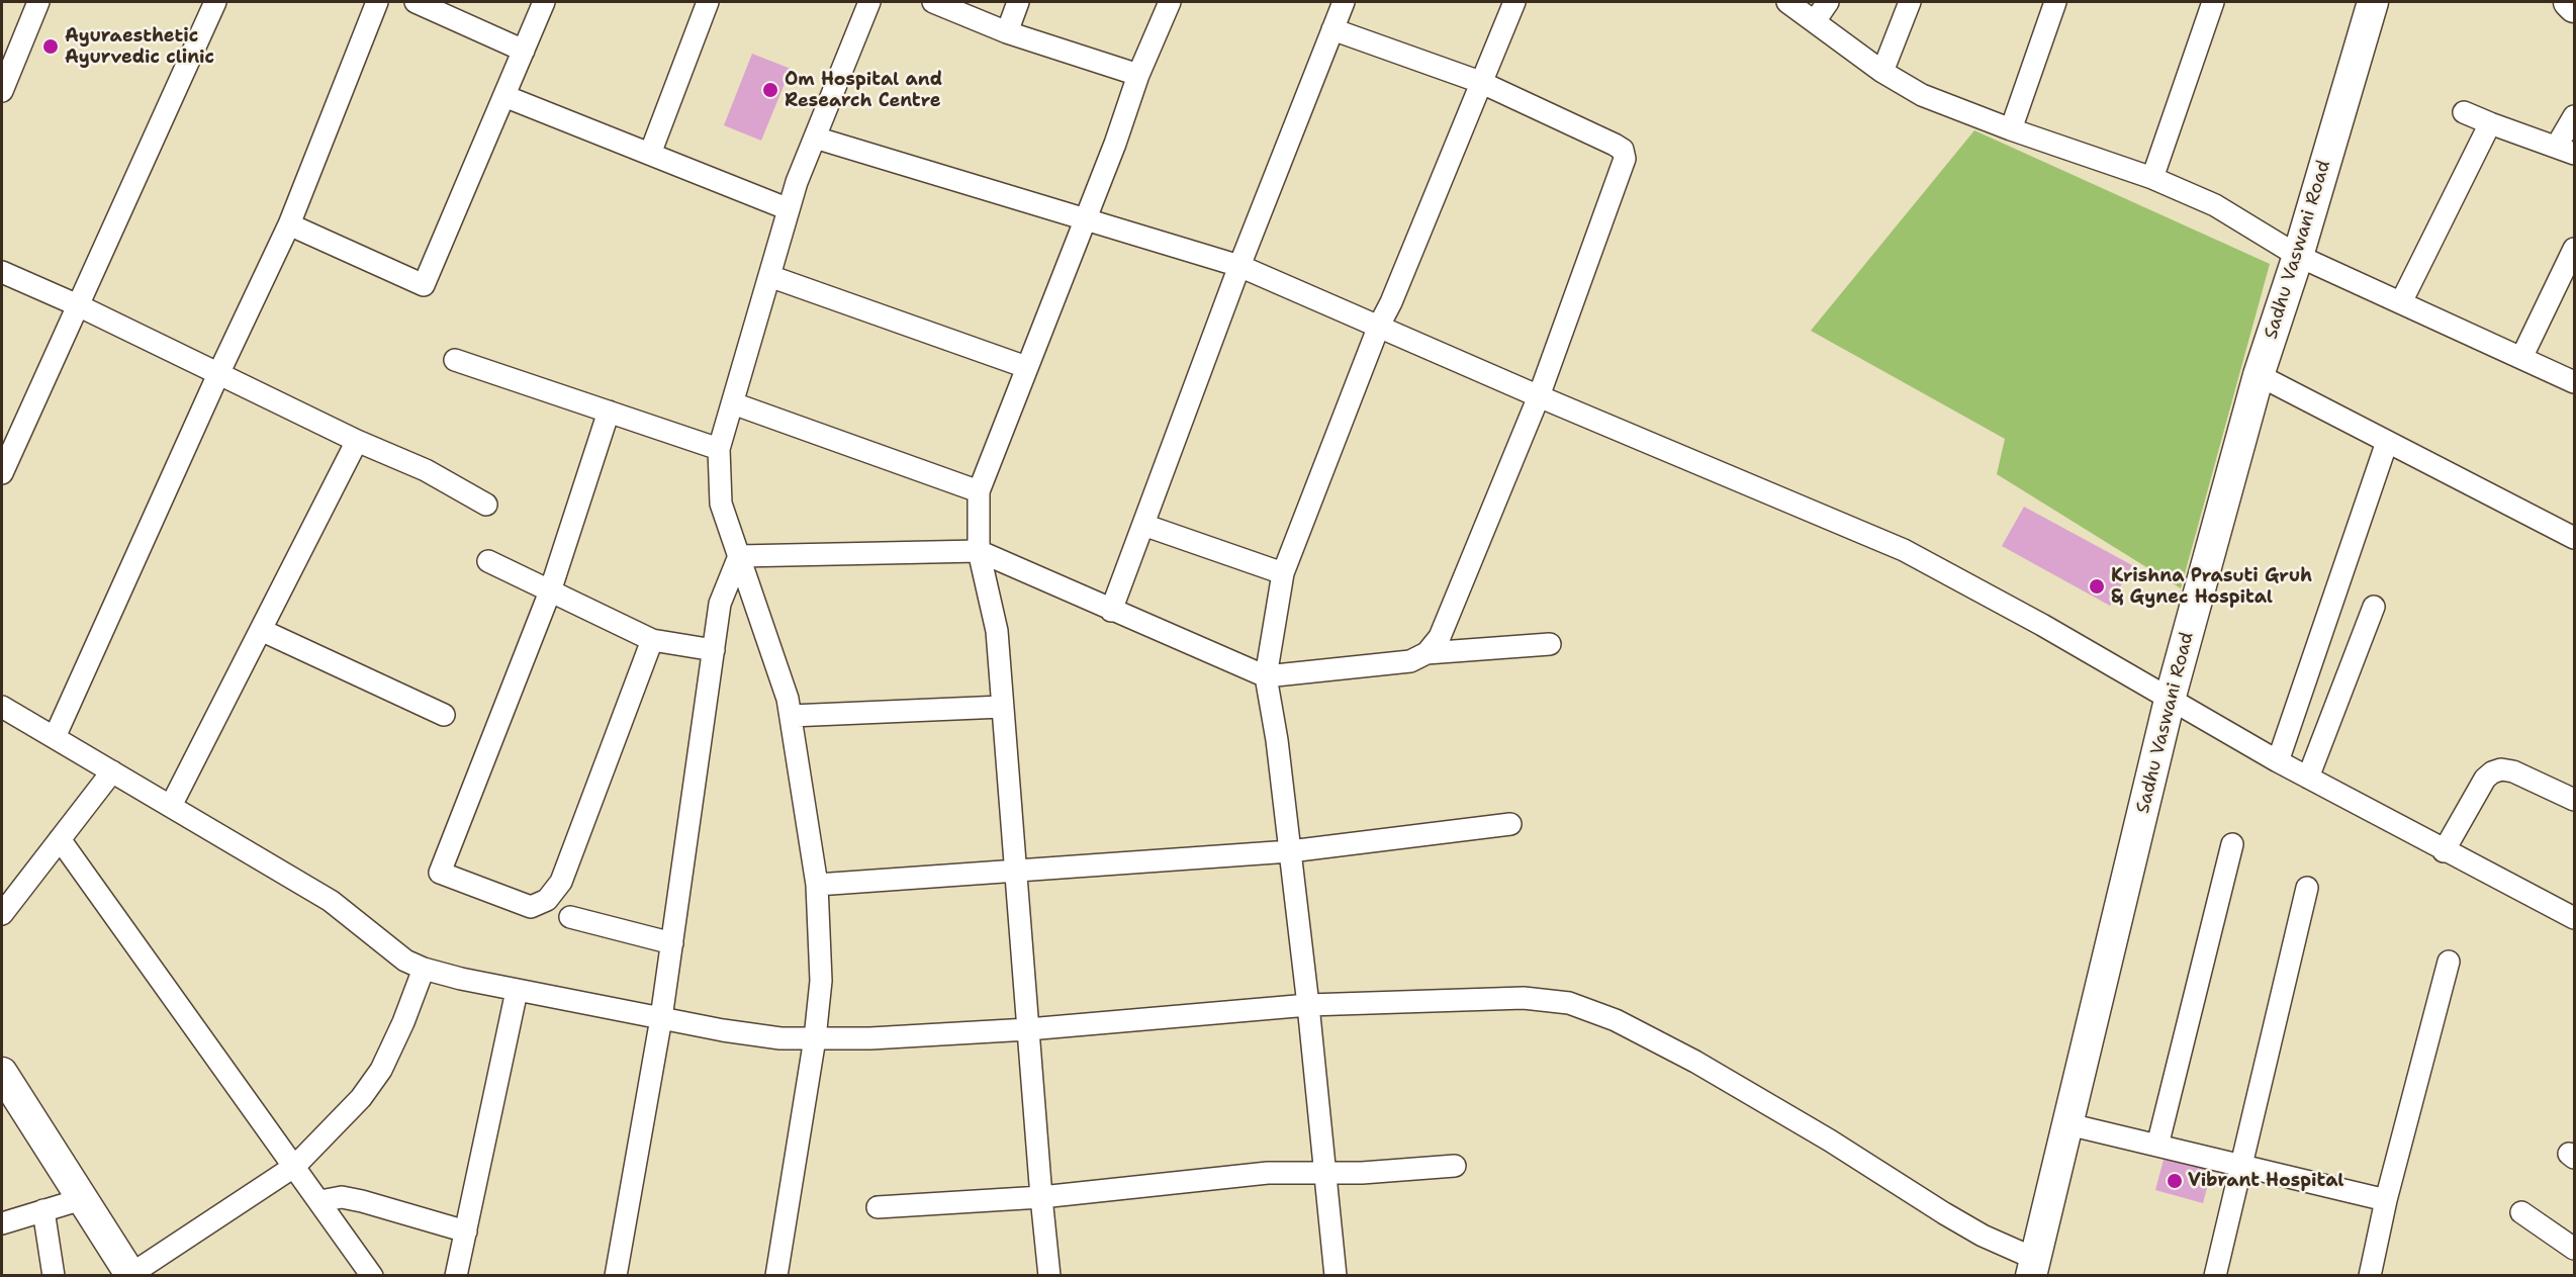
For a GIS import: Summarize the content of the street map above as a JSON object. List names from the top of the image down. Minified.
{"streets":{"street":["Sadhu Vaswani Road"]},"places":["Ayuraesthetic Ayurvedic clinic","Om Hospital and Research Centre","Krishna Prasuti Gruh & Gynec Hospital","Vibrant Hospital"]}
